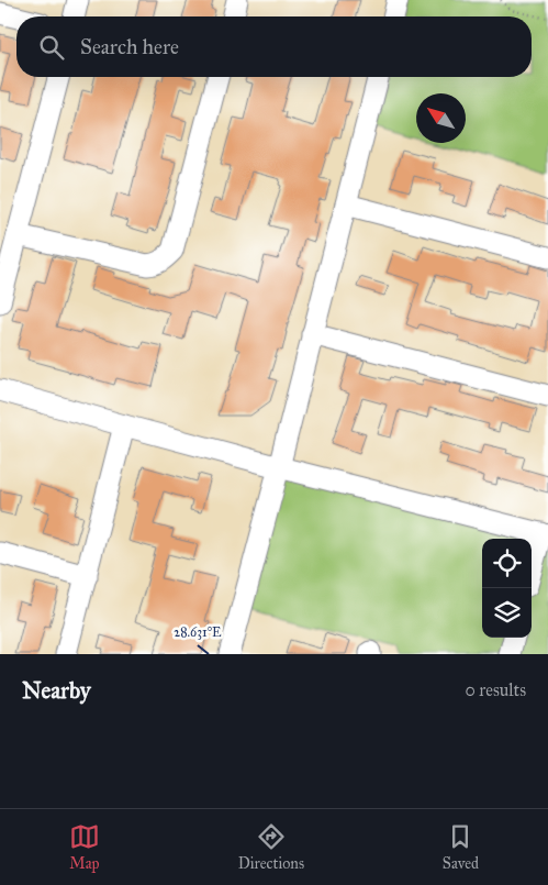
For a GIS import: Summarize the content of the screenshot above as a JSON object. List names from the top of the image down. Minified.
{"north":"top left","page":{"search":"Search here","heading":["Nearby","0 results"],"nav":["Map","Directions","Saved"]},"coordinates":["28.631°E"]}
